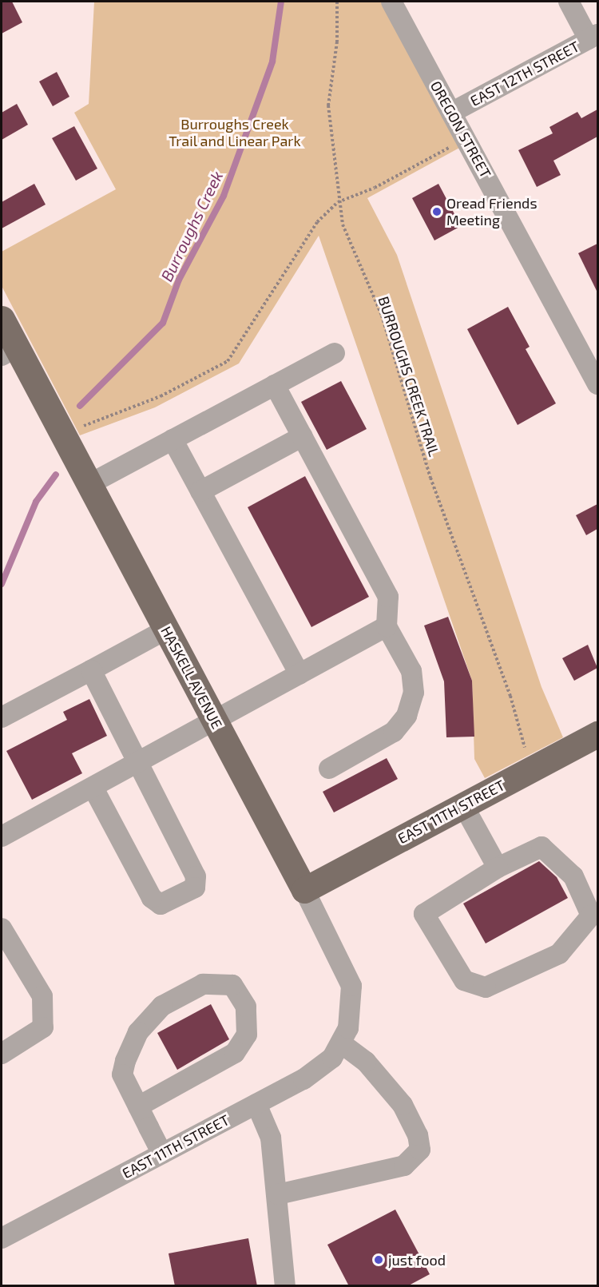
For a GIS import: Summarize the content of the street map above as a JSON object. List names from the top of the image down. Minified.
{"streets":{"main road":["HASKELL AVENUE","EAST 11TH STREET"],"street":["EAST 12TH STREET","OREGON STREET"],"path":["BURROUGHS CREEK TRAIL"]},"crossings":[["EAST 12TH STREET","OREGON STREET"],["HASKELL AVENUE","EAST 11TH STREET"]],"water":["Burroughs Creek"],"parks":["Burroughs Creek Trail and Linear Park"],"places":["Oread Friends Meeting","just food"]}
